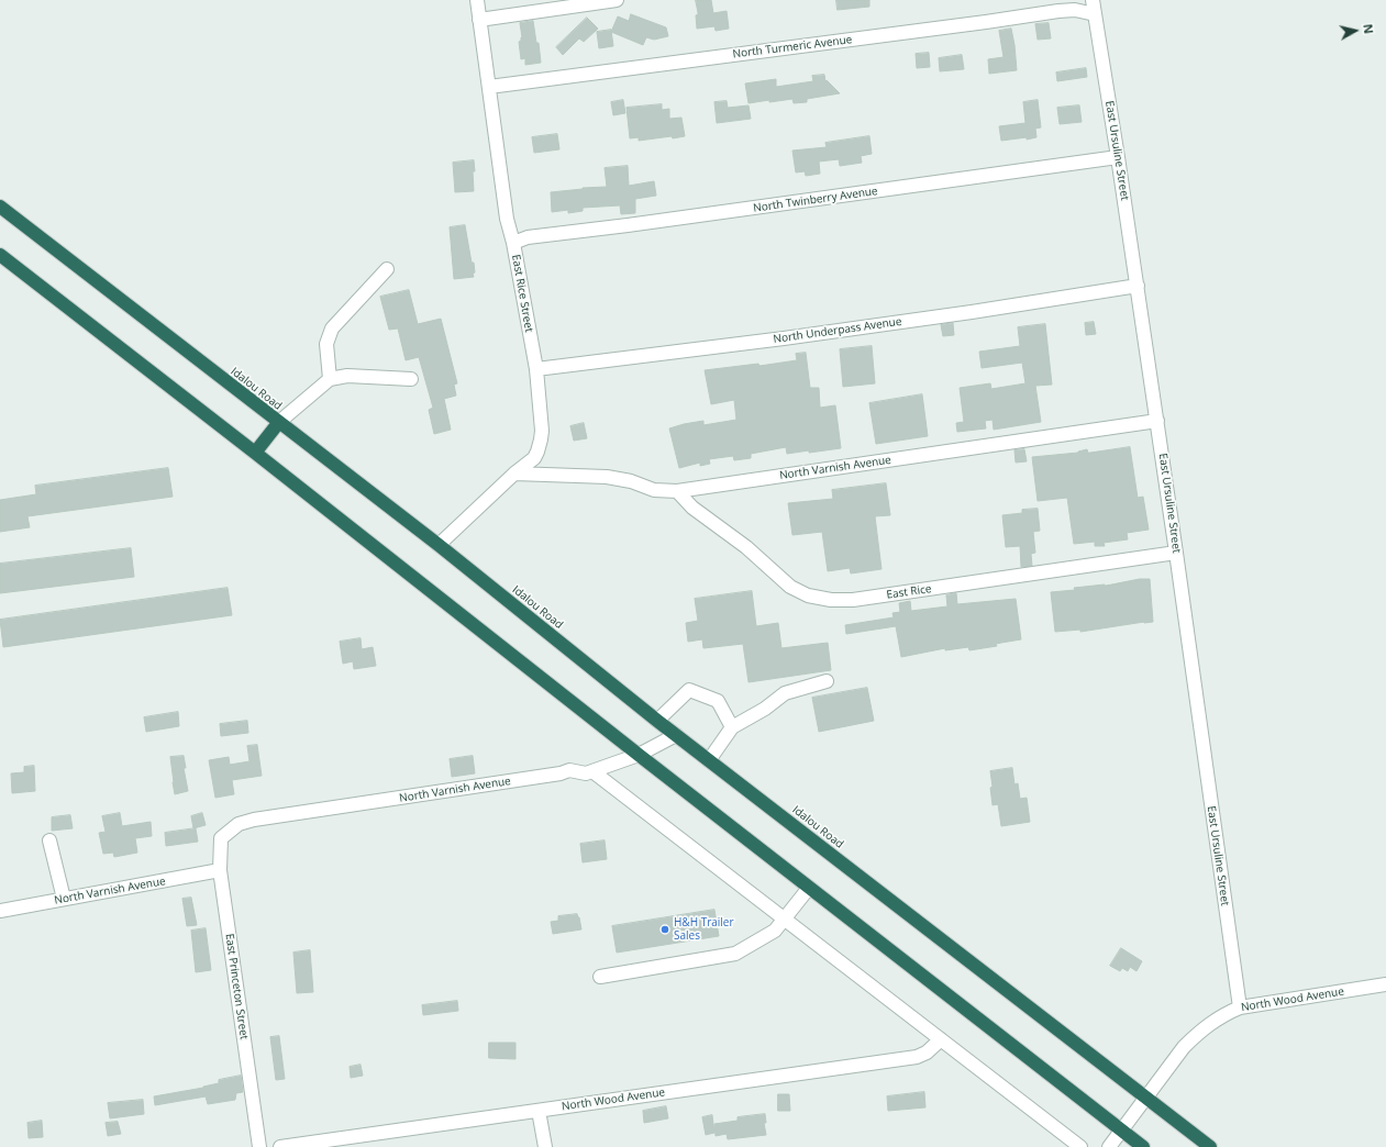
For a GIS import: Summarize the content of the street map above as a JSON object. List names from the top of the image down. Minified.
{"streets":{"highway":["Idalou Road"],"street":["North Turmeric Avenue","East Ursuline Street","North Twinberry Avenue","East Rice Street","North Underpass Avenue","North Varnish Avenue","East Rice","East Princeton Street","North Wood Avenue"]},"crossings":[["North Turmeric Avenue","East Ursuline Street"],["North Turmeric Avenue","East Rice Street"],["East Ursuline Street","North Twinberry Avenue"],["East Ursuline Street","North Underpass Avenue"],["East Ursuline Street","North Varnish Avenue"],["East Ursuline Street","East Rice"],["East Ursuline Street","North Wood Avenue"],["North Twinberry Avenue","East Rice Street"],["East Rice Street","North Underpass Avenue"],["East Rice Street","Idalou Road"],["East Rice Street","North Varnish Avenue"],["Idalou Road","North Varnish Avenue"],["Idalou Road","North Wood Avenue"],["North Varnish Avenue","East Rice"],["North Varnish Avenue","East Princeton Street"]],"places":["H&H Trailer Sales"],"north":"right"}
